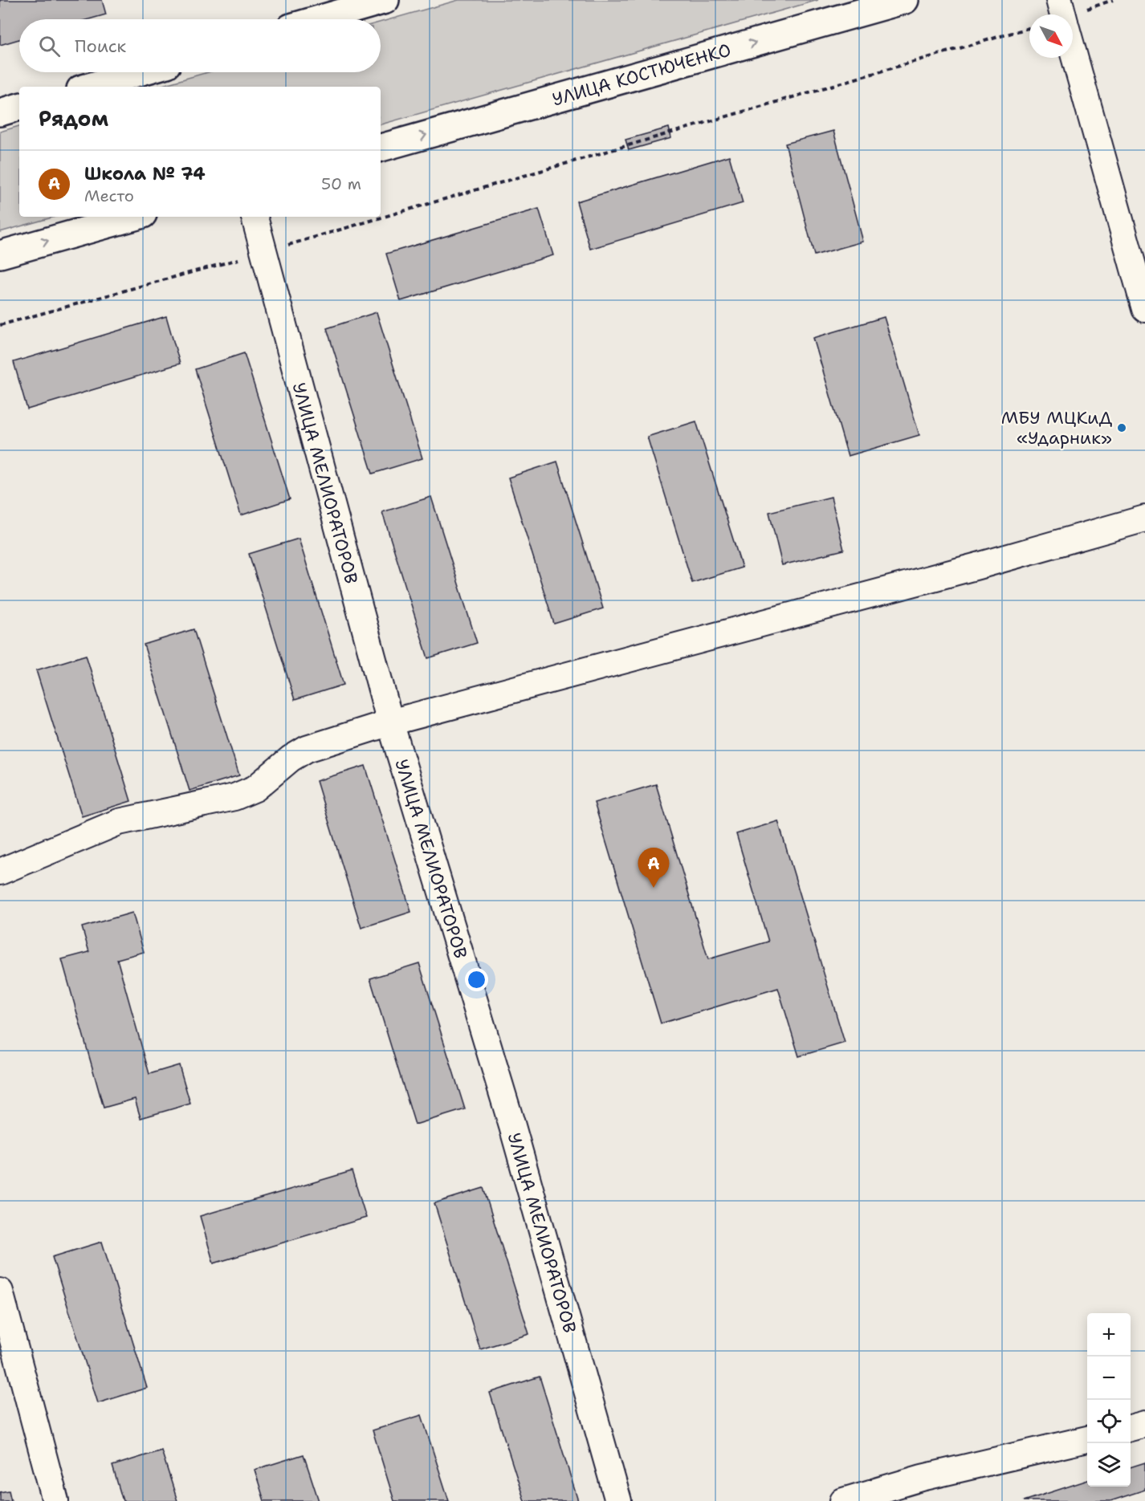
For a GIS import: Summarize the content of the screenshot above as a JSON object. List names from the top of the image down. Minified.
{"streets":{"street":["УЛИЦА КОСТЮЧЕНКО","УЛИЦА МЕЛИОРАТОРОВ"]},"one_way":["УЛИЦА КОСТЮЧЕНКО"],"places":["МБУ МЦКиД «Ударник»"],"north":"bottom right","page":{"search":"Поиск","heading":"Рядом","list":[{"mark":"A","name":"Школа № 74","note":"Место","value":"50 m"}],"pins":"A","map_buttons":["+","−"]}}
